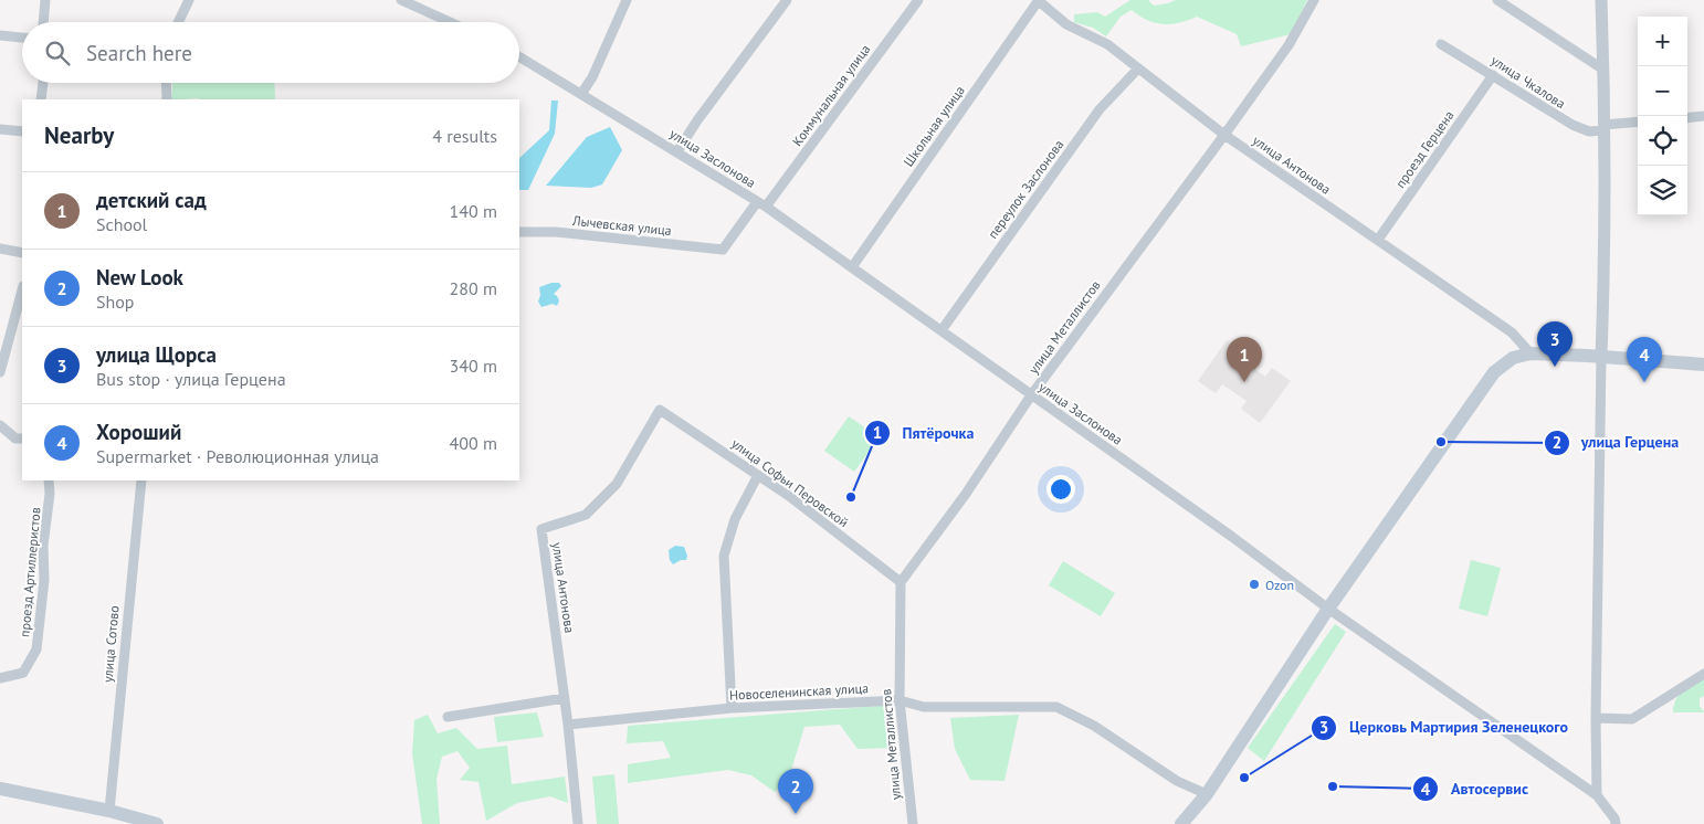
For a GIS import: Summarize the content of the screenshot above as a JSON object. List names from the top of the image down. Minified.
{"streets":{"street":["улица Чкалова","Коммунальная улица","Школьная улица","проезд Герцена","улица Заслонова","улица Антонова","переулок Заслонова","Лычевская улица","улица Металлистов","улица Софьи Перовской","проезд Артиллеристов","улица Сотово","Новоселенинская улица"]},"crossings":[["улица Чкалова","проезд Герцена"],["Коммунальная улица","улица Заслонова"],["Коммунальная улица","Лычевская улица"],["Школьная улица","улица Заслонова"],["Школьная улица","улица Антонова"],["проезд Герцена","улица Антонова"],["улица Заслонова","переулок Заслонова"],["улица Заслонова","улица Металлистов"],["улица Антонова","переулок Заслонова"],["улица Антонова","улица Металлистов"],["улица Антонова","улица Софьи Перовской"],["улица Антонова","Новоселенинская улица"],["улица Металлистов","улица Софьи Перовской"],["улица Металлистов","Новоселенинская улица"]],"places":["улица Герцена","Пятёрочка","Ozon","Церковь Мартирия Зеленецкого","Автосервис"],"page":{"map_buttons":["+","−"],"search":"Search here","heading":["Nearby","4 results"],"list":[{"mark":"1","name":"детский сад","note":"School","value":"140 m"},{"mark":"2","name":"New Look","note":"Shop","value":"280 m"},{"mark":"3","name":"улица Щорса","note":"Bus stop · улица Герцена","value":"340 m"},{"mark":"4","name":"Хороший","note":"Supermarket · Революционная улица","value":"400 m"}],"pins":["3","1","4","2"]}}
